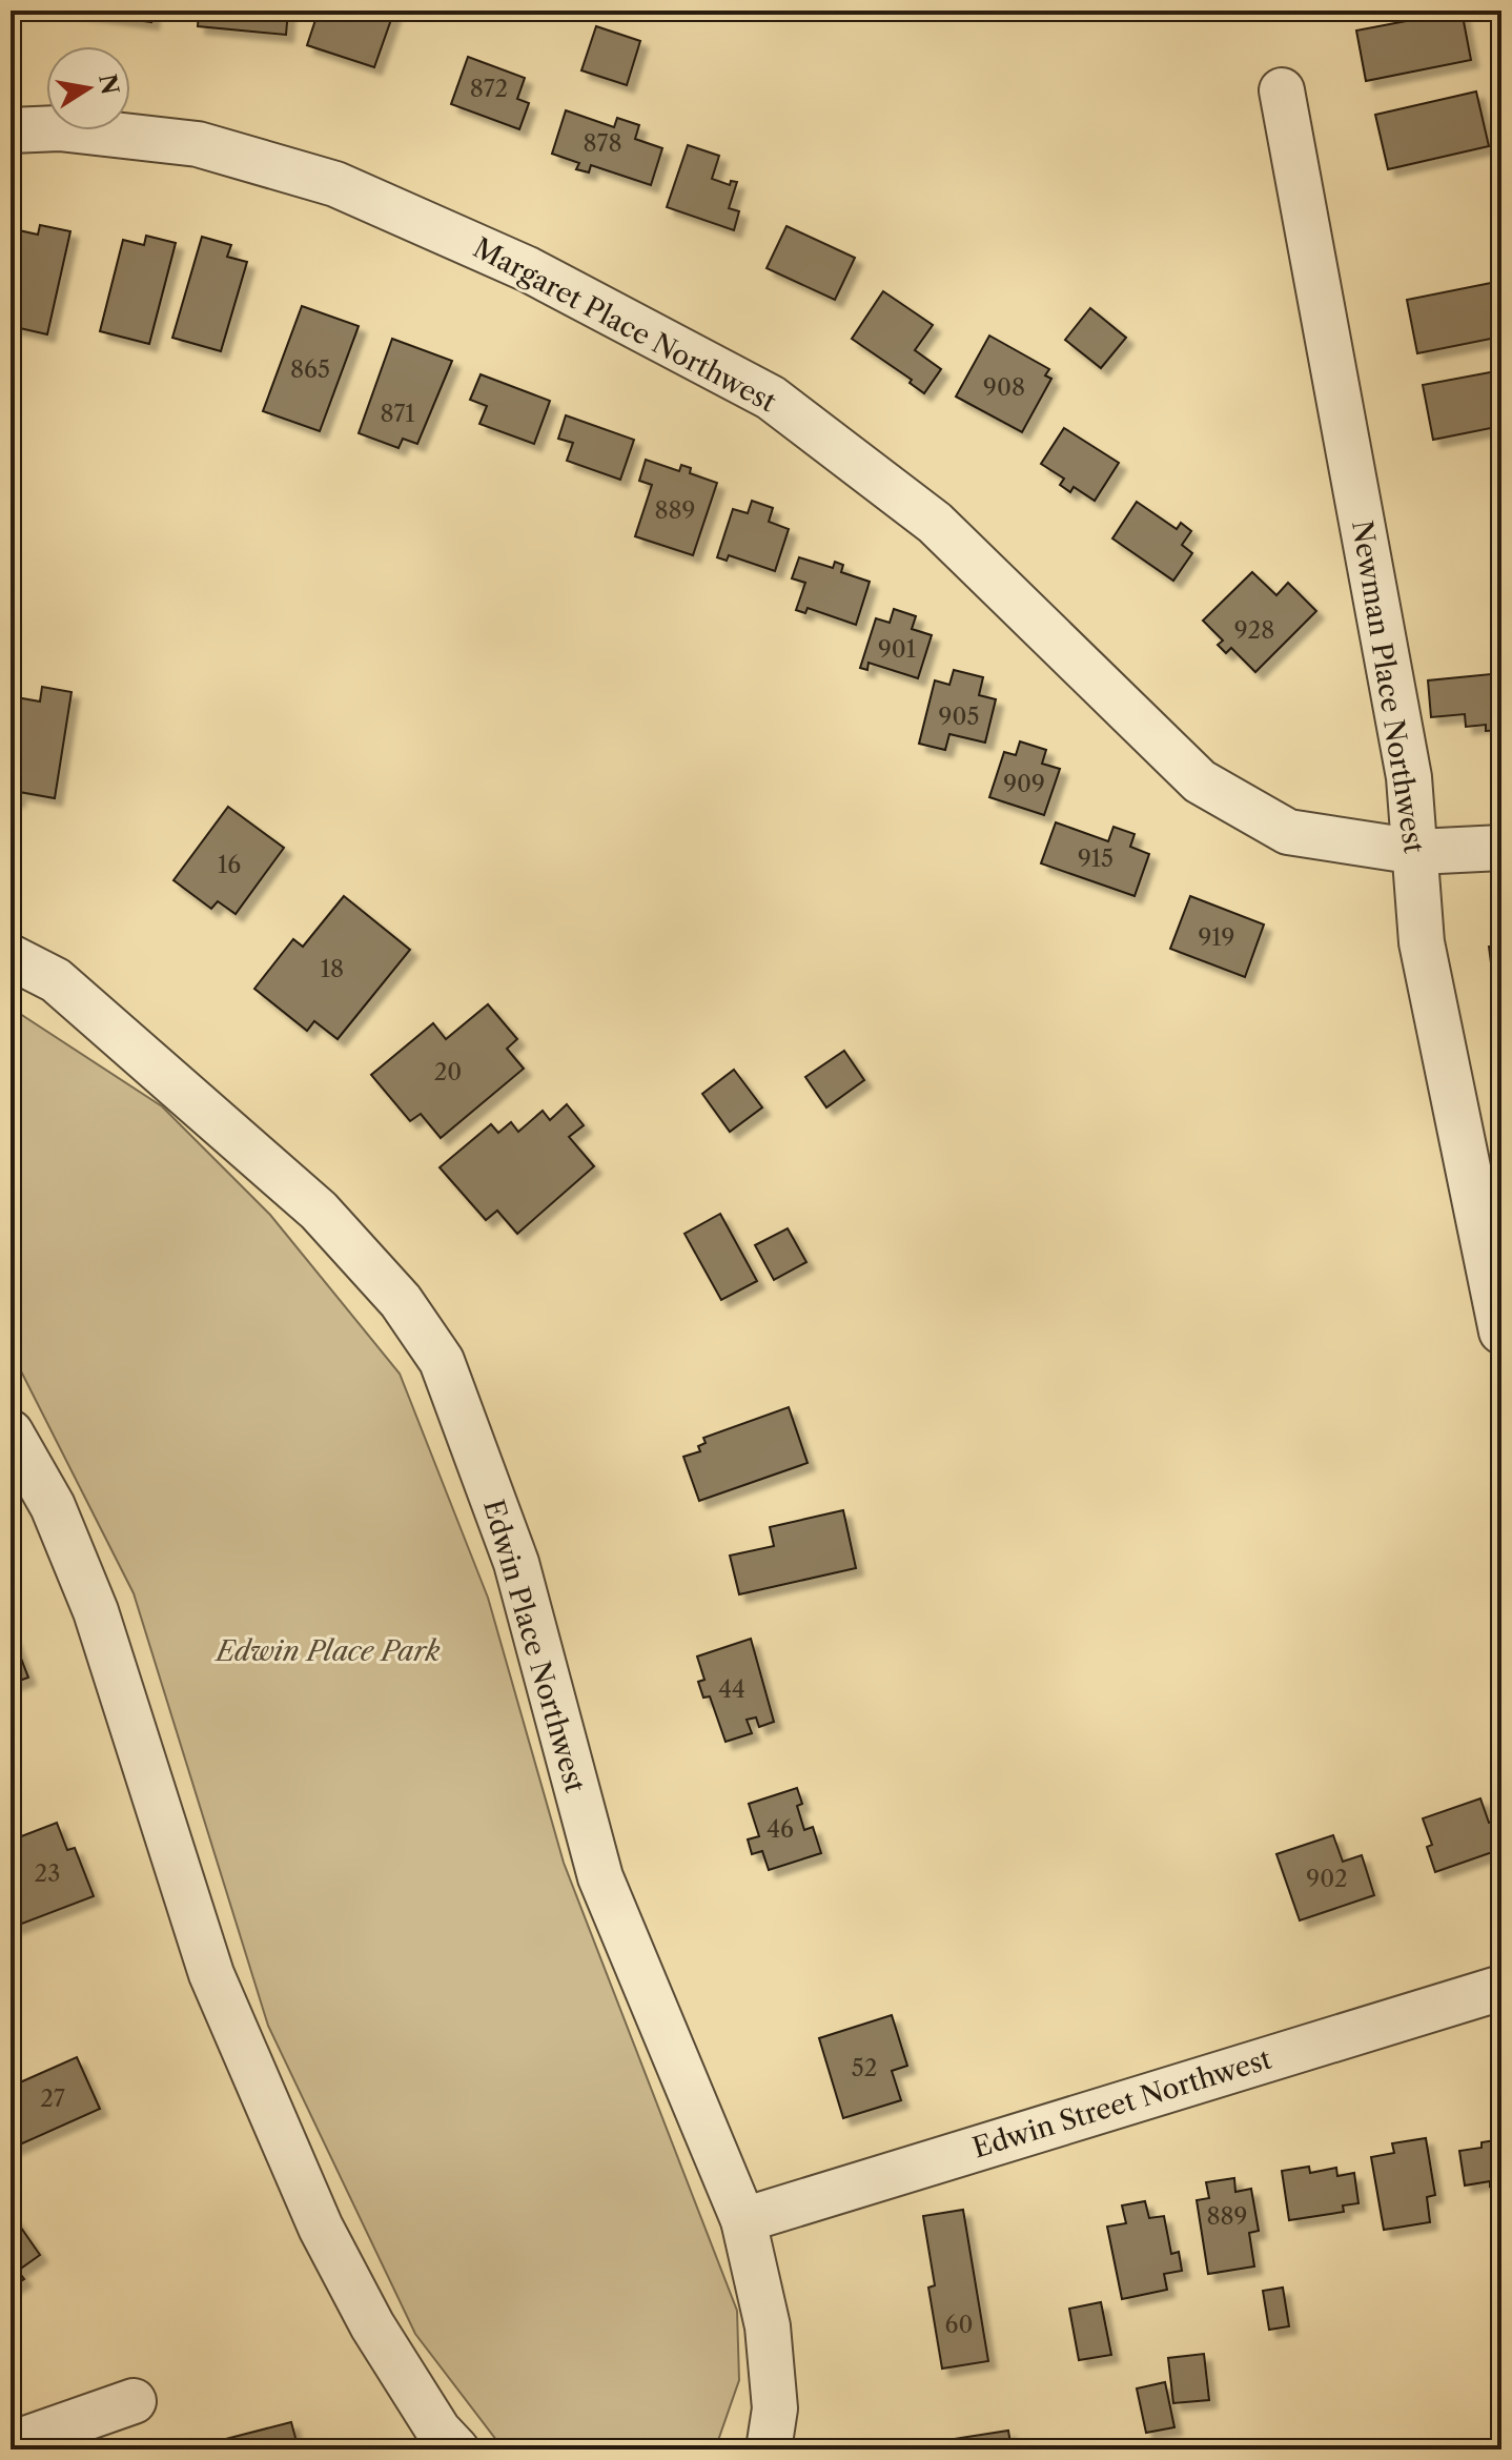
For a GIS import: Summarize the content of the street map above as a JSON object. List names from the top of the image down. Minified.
{"streets":{"street":["Margaret Place Northwest","Newman Place Northwest","Edwin Place Northwest","Edwin Street Northwest"]},"crossings":[["Margaret Place Northwest","Newman Place Northwest"],["Edwin Place Northwest","Edwin Street Northwest"]],"parks":["Edwin Place Park"],"house_numbers":["872","878","865","908","871","889","928","901","905","909","915","16","919","18","20","44","46","23","902","52","27","889","60"],"north":"right"}
